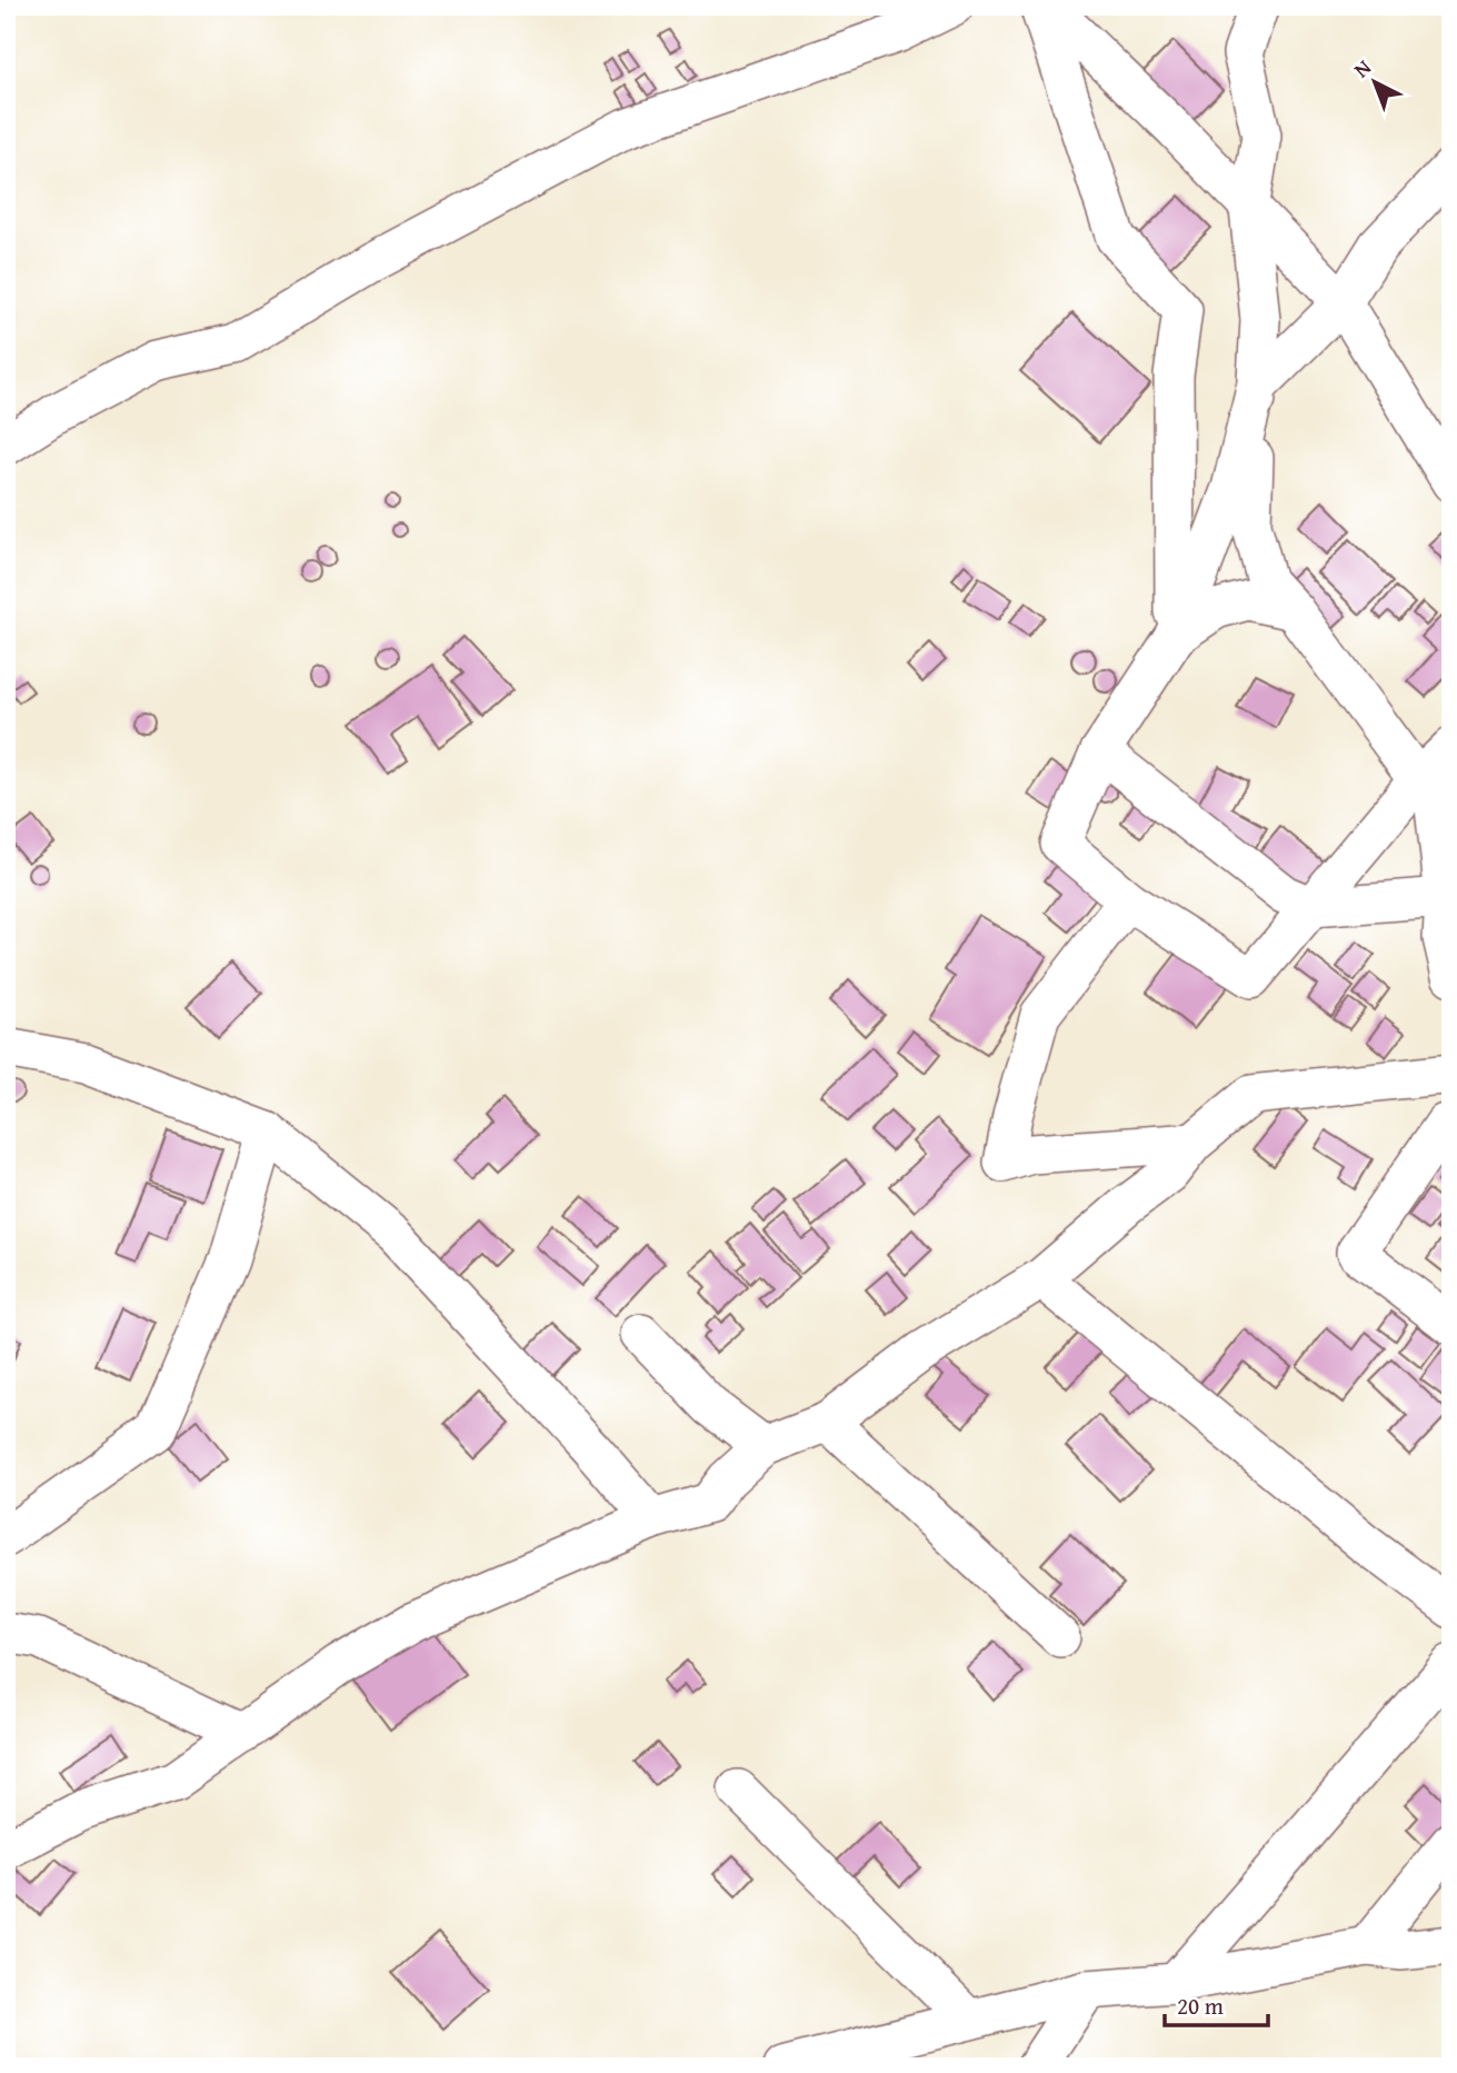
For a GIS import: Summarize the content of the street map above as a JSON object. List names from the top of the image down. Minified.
{"scale_bar":"20 m","north":"top left"}
